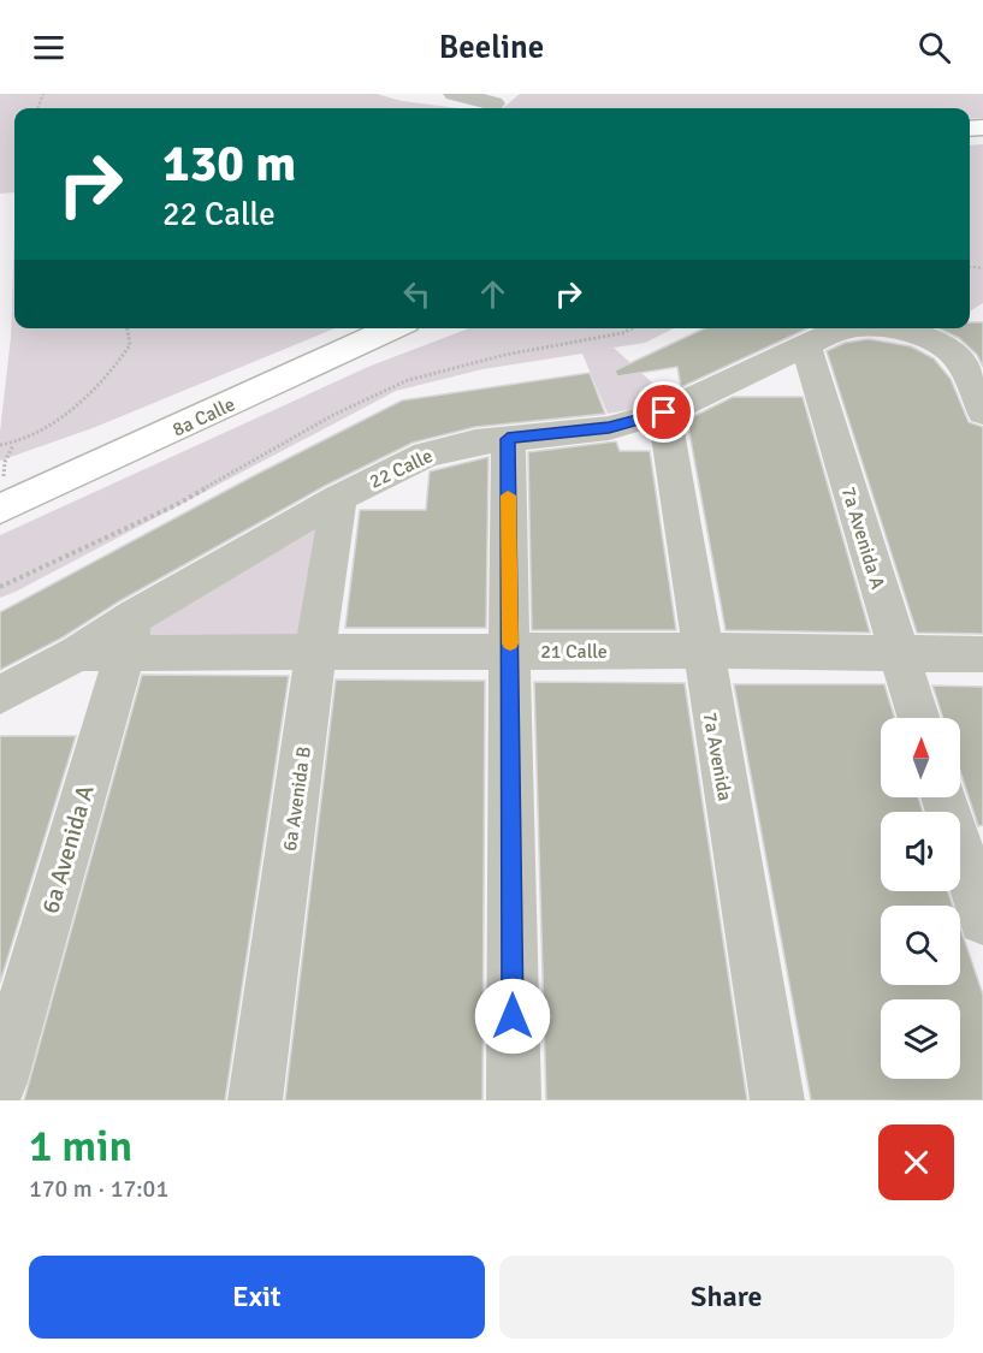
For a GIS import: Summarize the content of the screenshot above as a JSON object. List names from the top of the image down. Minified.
{"streets":{"main road":["8a Calle"],"street":["22 Calle","7a Avenida A","21 Calle","7a Avenida","6a Avenida B","6a Avenida A"]},"crossings":[["22 Calle","7a Avenida A"],["22 Calle","21 Calle"],["22 Calle","7a Avenida"],["22 Calle","6a Avenida B"],["22 Calle","6a Avenida A"],["7a Avenida A","21 Calle"],["21 Calle","7a Avenida"],["21 Calle","6a Avenida B"],["21 Calle","6a Avenida A"]],"north":"top","page":{"header":"Beeline","turn":["130 m","22 Calle"],"heading":["1 min","170 m · 17:01"],"buttons":["Exit","Share"]}}
